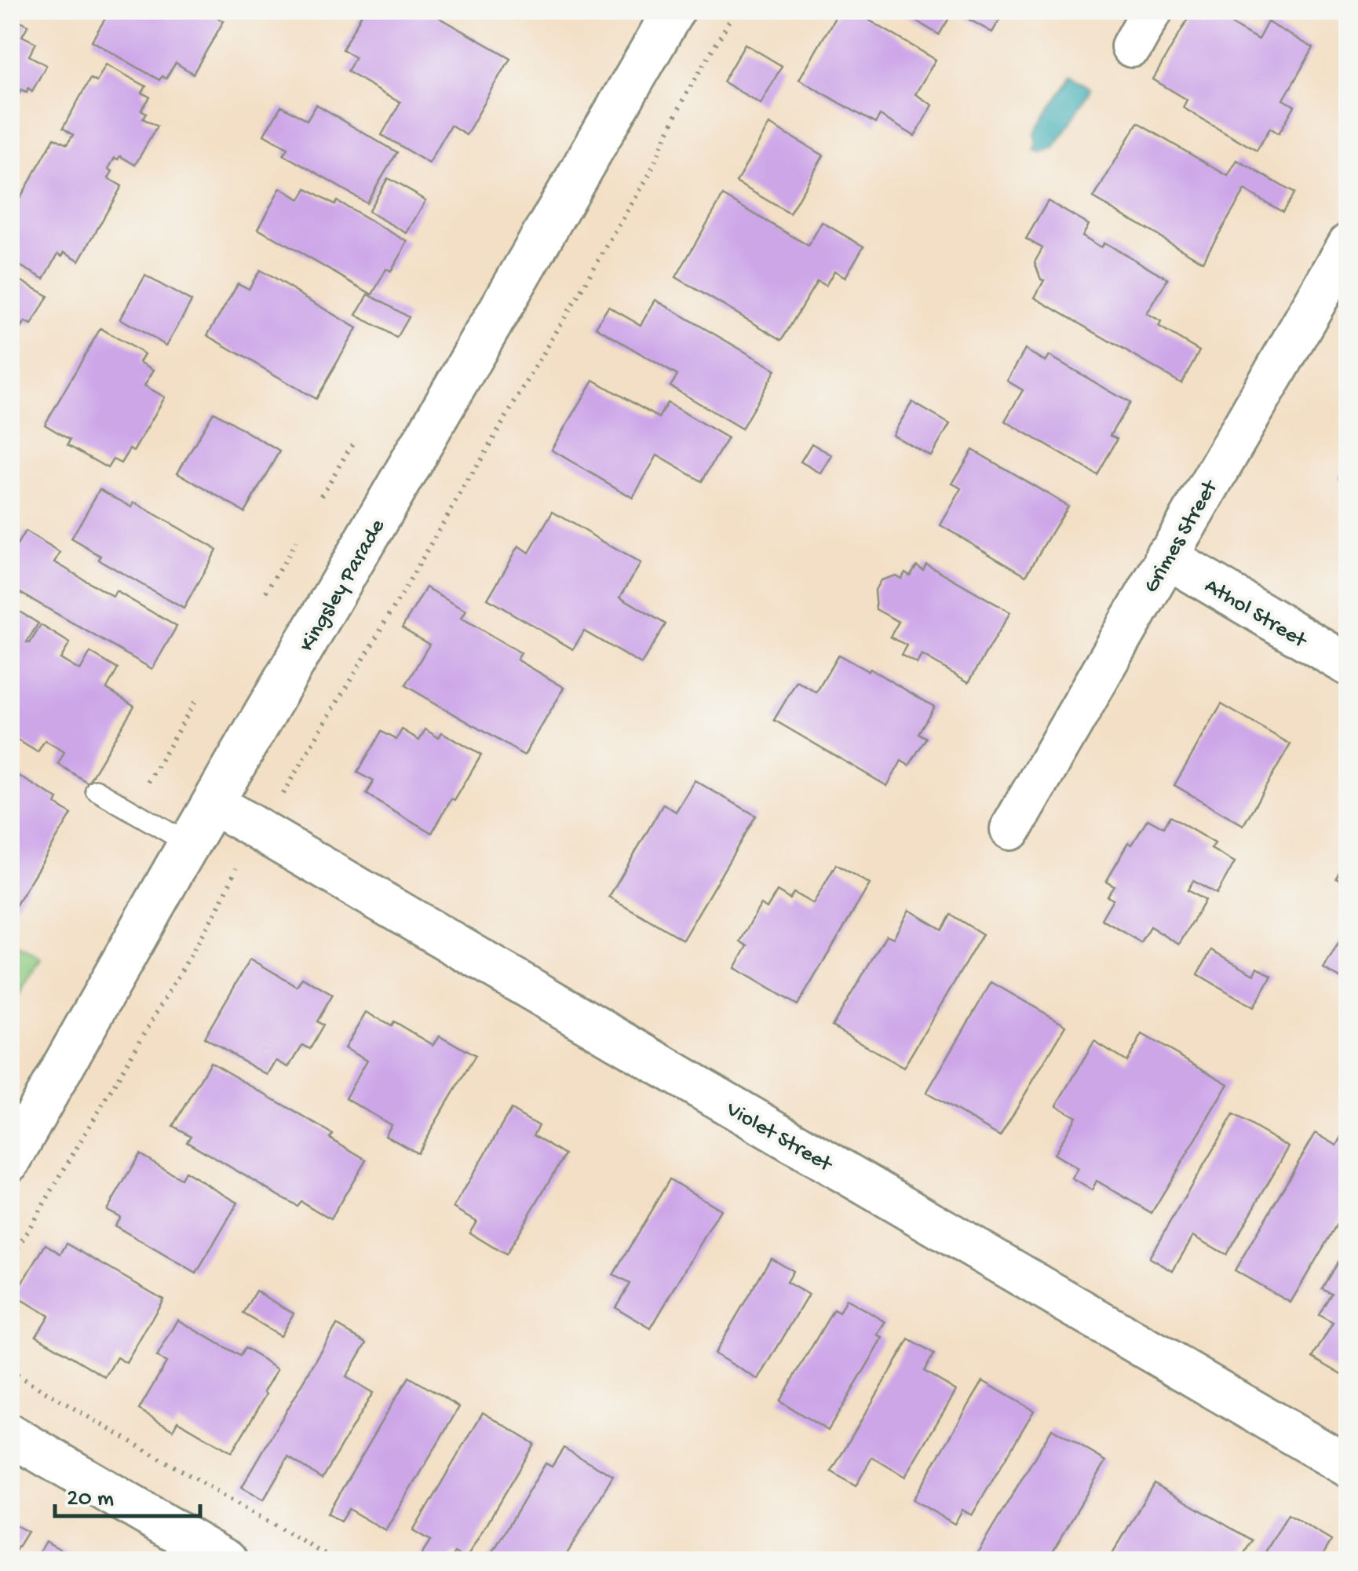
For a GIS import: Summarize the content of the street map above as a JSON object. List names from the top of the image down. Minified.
{"streets":{"street":["Grimes Street","Kingsley Parade","Athol Street","Violet Street"]},"crossings":[["Grimes Street","Athol Street"],["Kingsley Parade","Violet Street"]],"scale_bar":"20 m"}
